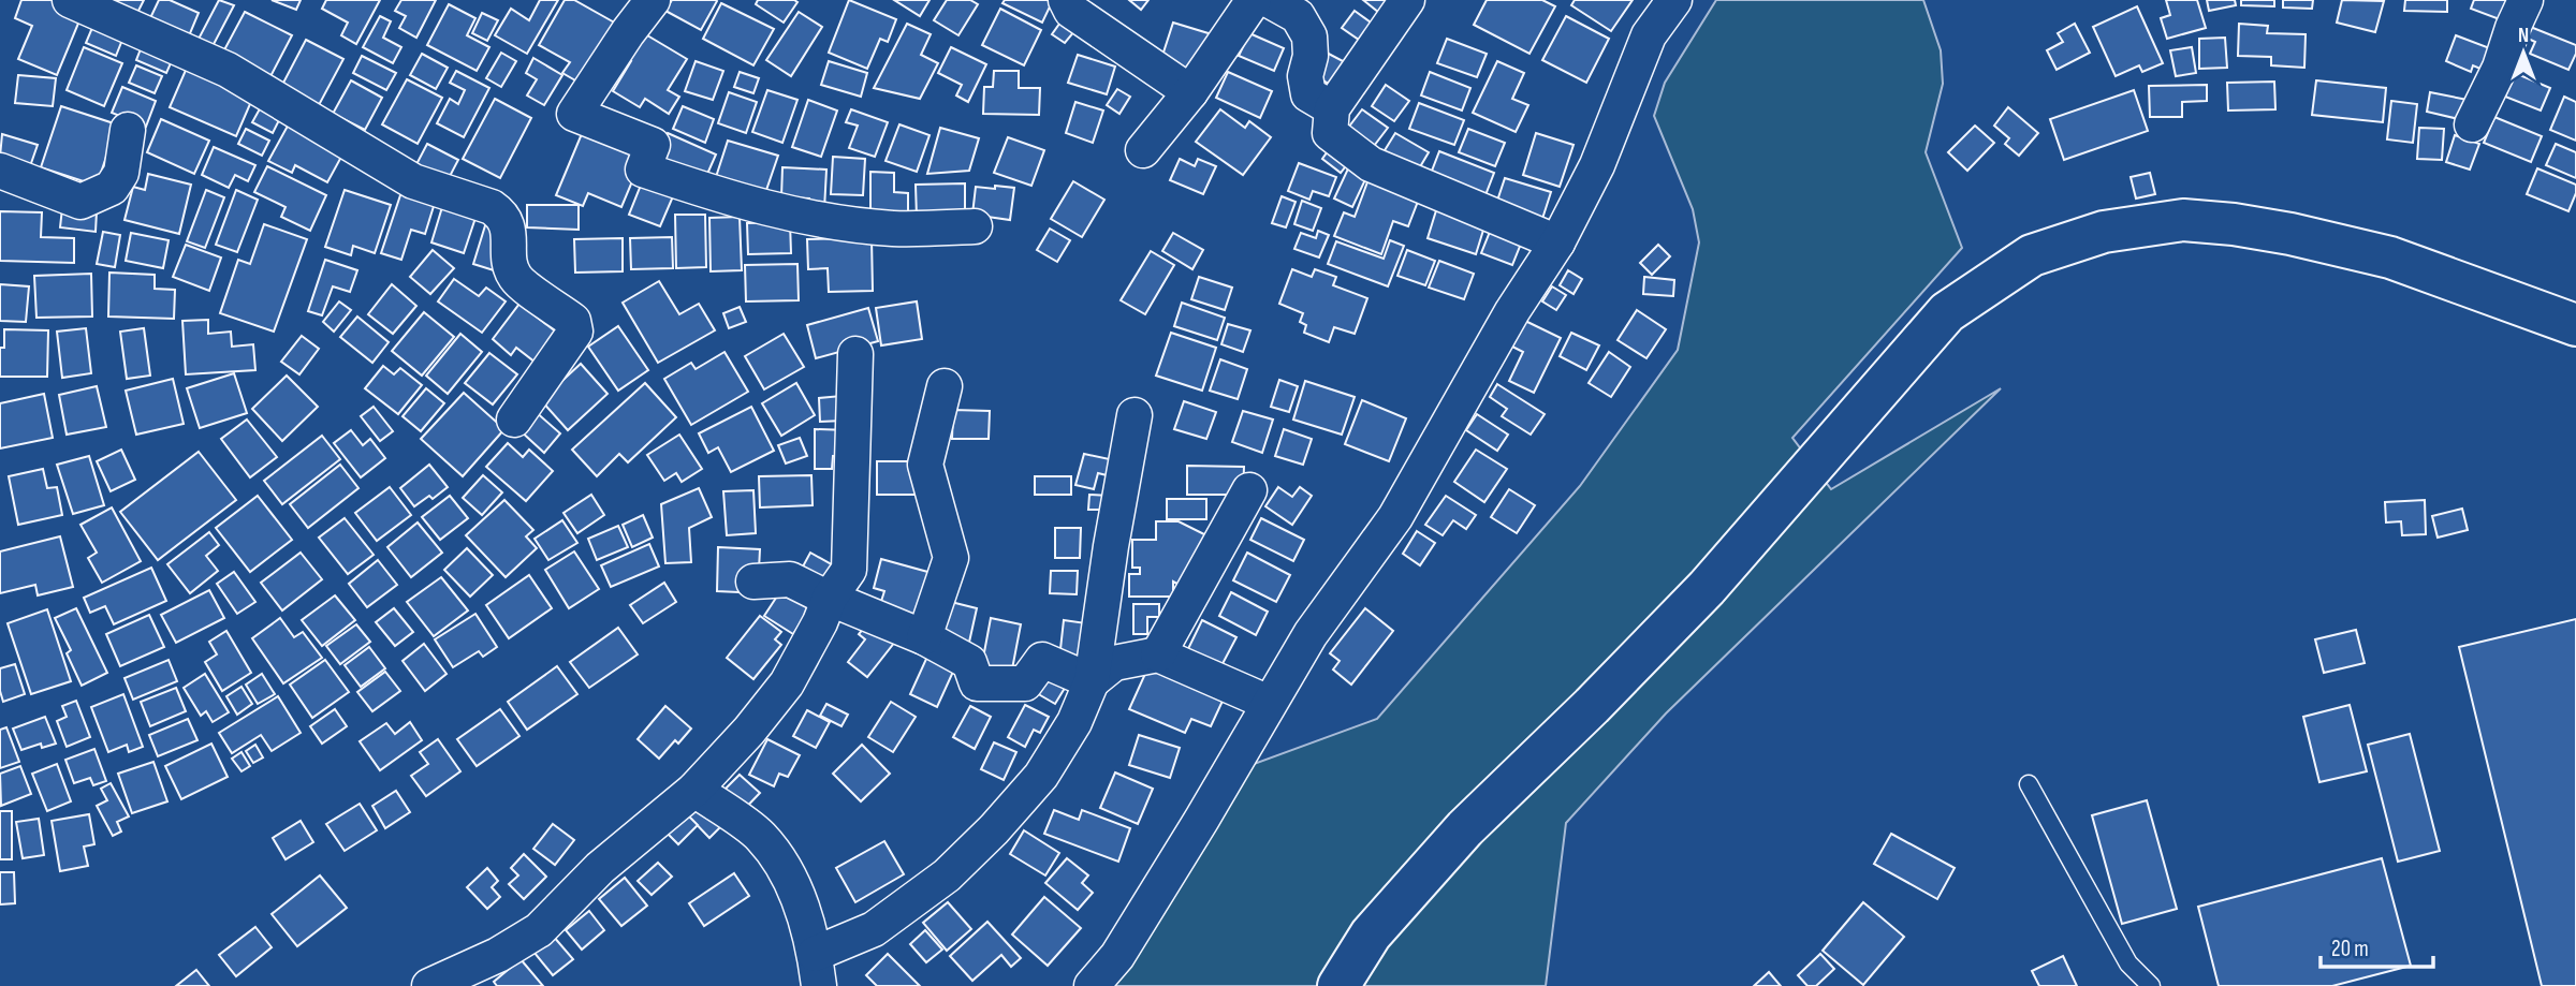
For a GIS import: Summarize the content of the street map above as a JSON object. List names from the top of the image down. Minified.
{"scale_bar":"20 m","north":"top"}
